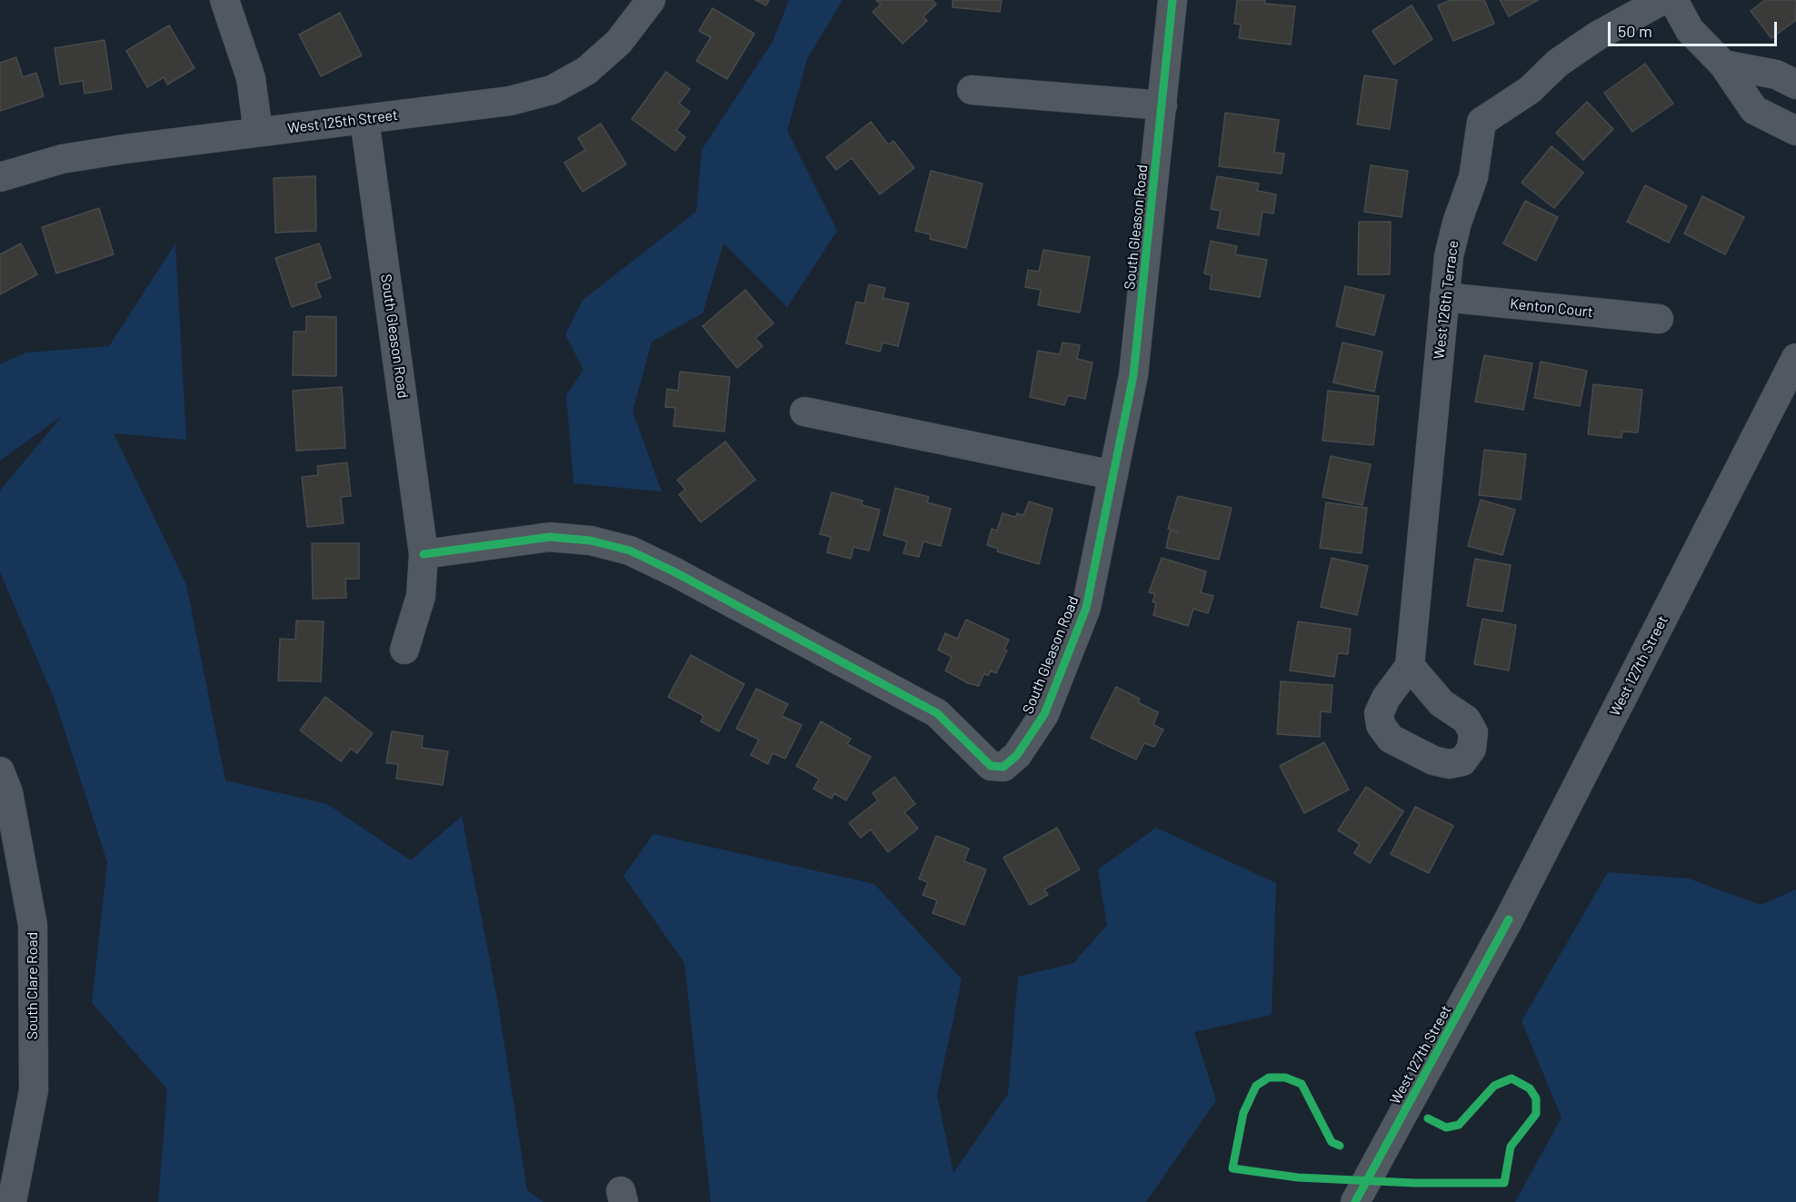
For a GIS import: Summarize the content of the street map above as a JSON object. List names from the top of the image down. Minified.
{"streets":{"street":["West 125th Street","South Gleason Road","West 126th Terrace","Kenton Court","West 127th Street","South Clare Road"]},"crossings":[["West 125th Street","South Gleason Road"],["West 126th Terrace","Kenton Court"]],"scale_bar":"50 m"}
